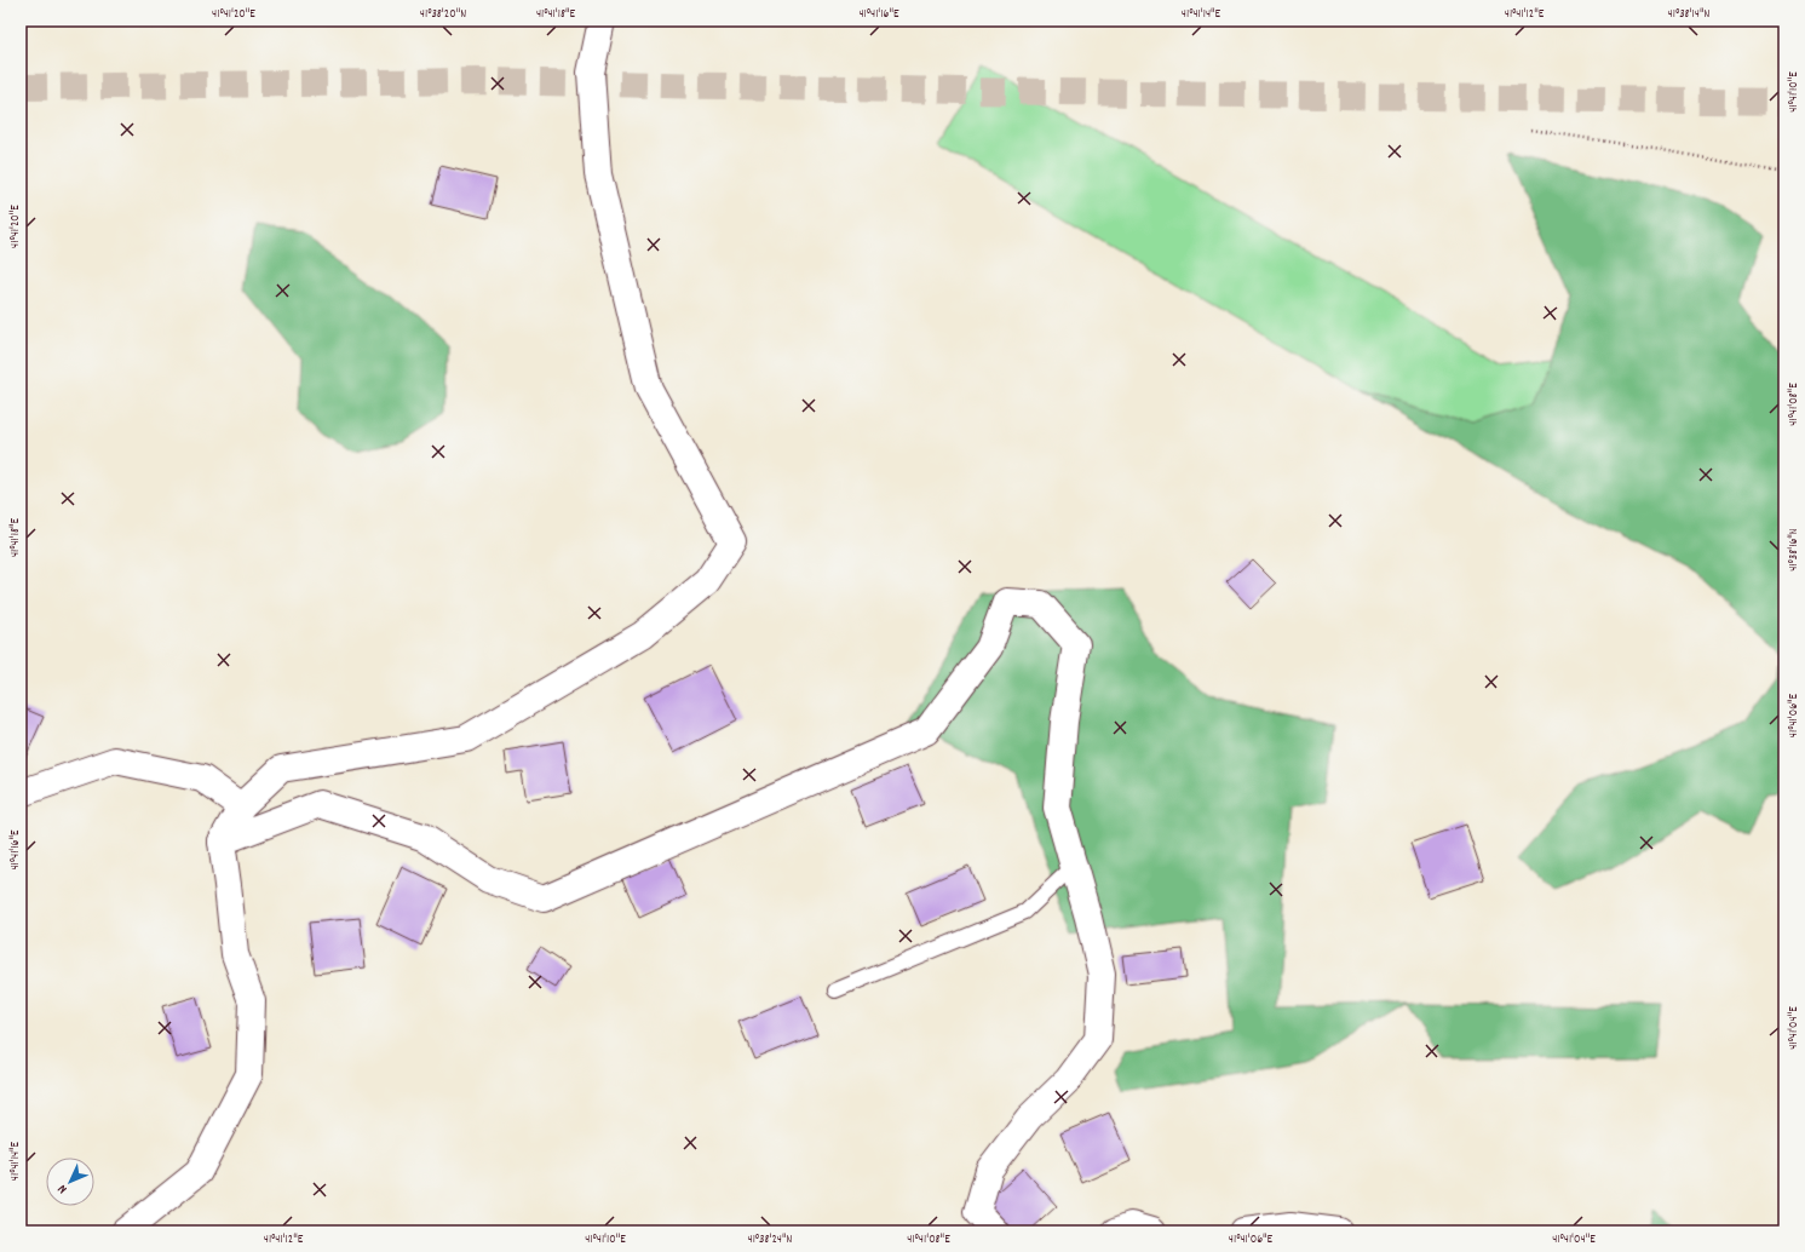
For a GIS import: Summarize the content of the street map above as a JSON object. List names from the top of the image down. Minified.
{"north":"bottom left","coordinates":["41°41'20\"E","41°38'20\"N","41°41'18\"E","41°41'16\"E","41°41'14\"E","41°41'12\"E","41°38'14\"N","41°41'10\"E","41°41'08\"E","41°38'16\"N","41°41'06\"E","41°41'04\"E","41°38'24\"N"]}
